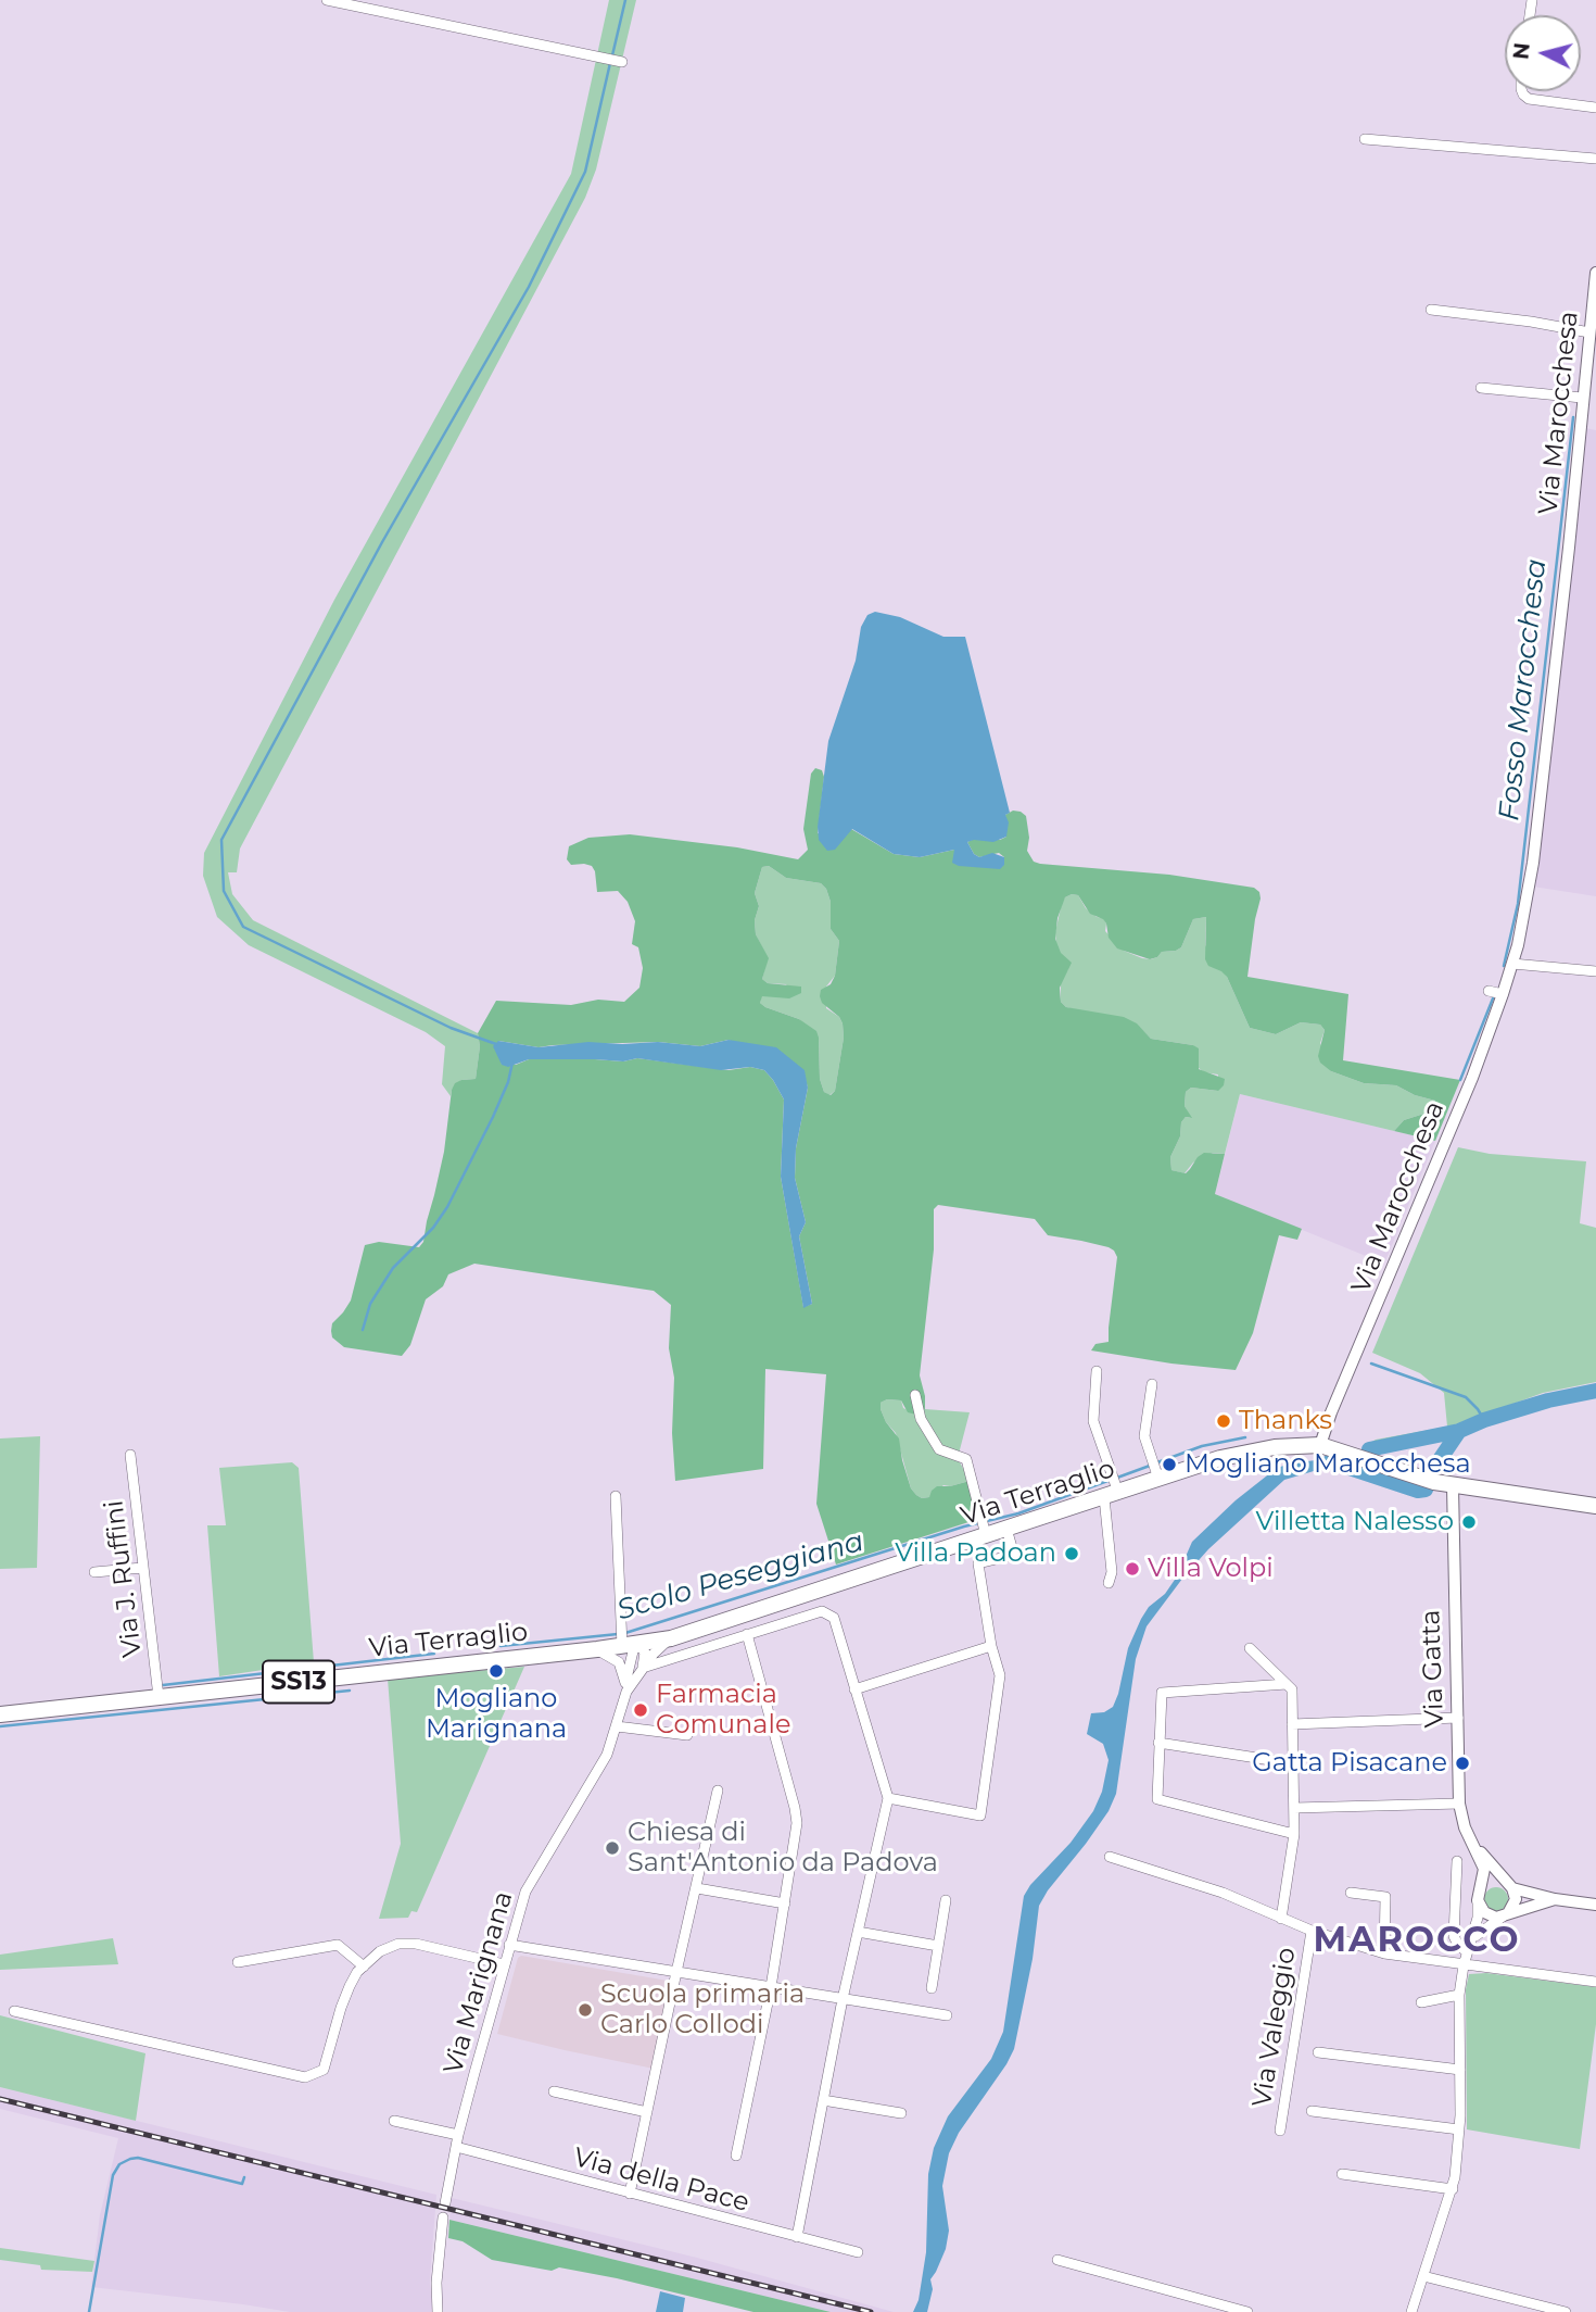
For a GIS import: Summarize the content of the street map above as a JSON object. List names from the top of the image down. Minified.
{"streets":{"main road":["Via Terraglio","SS13"],"street":["Via Marocchesa","Via J. Ruffini","Via Gatta","Via Marignana","Via Valeggio","Via della Pace"]},"crossings":[["Via Marocchesa","Via Terraglio"],["Via Terraglio","Via J. Ruffini"],["Via Terraglio","Via Gatta"],["Via Terraglio","Via Marignana"],["Via Marignana","Via della Pace"]],"districts":["MAROCCO"],"water":["Fosso Marocchesa","Scolo Peseggiana"],"places":["Thanks","Mogliano Marocchesa","Villetta Nalesso","Villa Padoan","Villa Volpi","Mogliano Marignana","Farmacia Comunale","Gatta Pisacane","Chiesa di Sant'Antonio da Padova","Scuola primaria Carlo Collodi"],"north":"left"}
